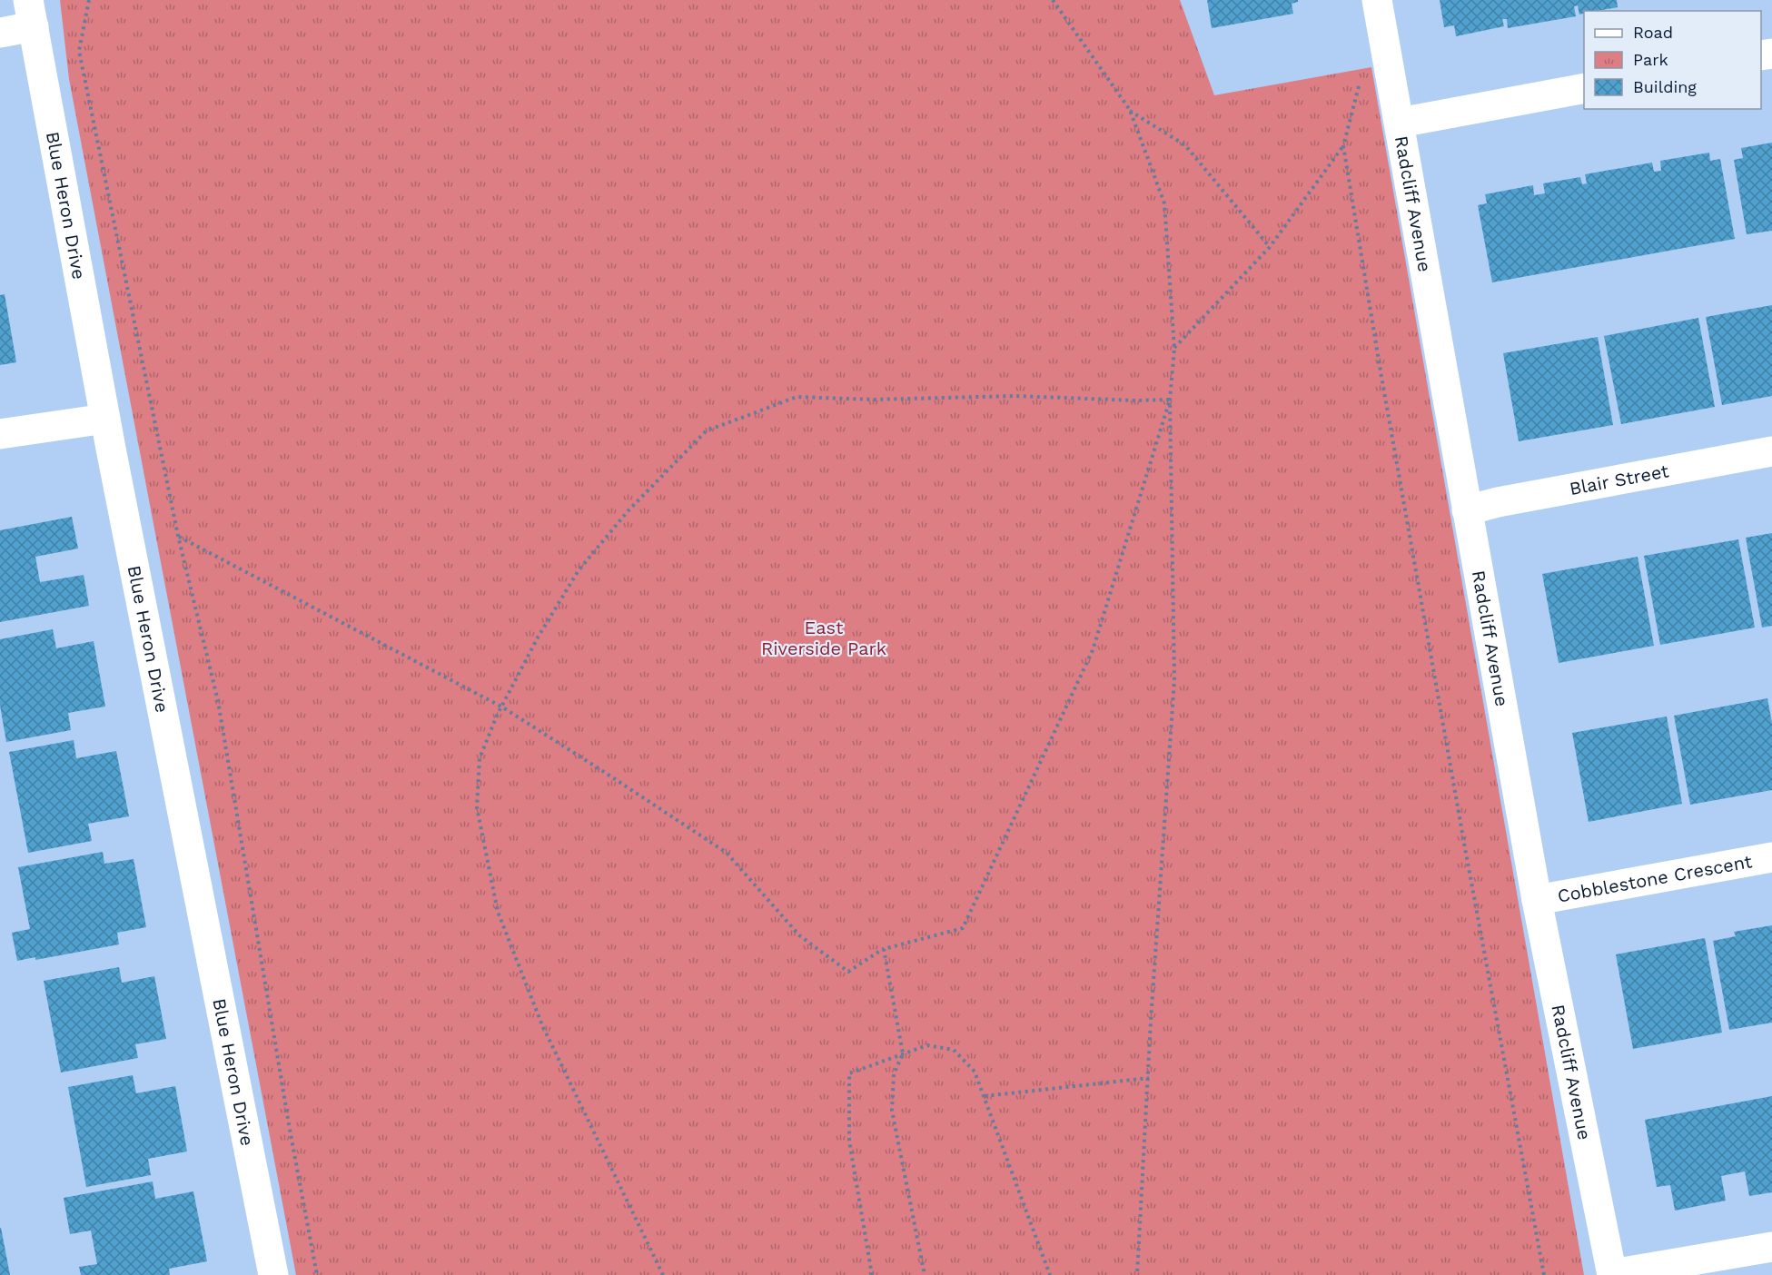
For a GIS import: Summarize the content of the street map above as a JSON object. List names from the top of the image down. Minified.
{"streets":{"street":["Radcliff Avenue","Blue Heron Drive","Blair Street","Cobblestone Crescent"]},"crossings":[["Radcliff Avenue","Blair Street"],["Radcliff Avenue","Cobblestone Crescent"]],"parks":["East Riverside Park"],"legend":["Road","Park","Building"]}
